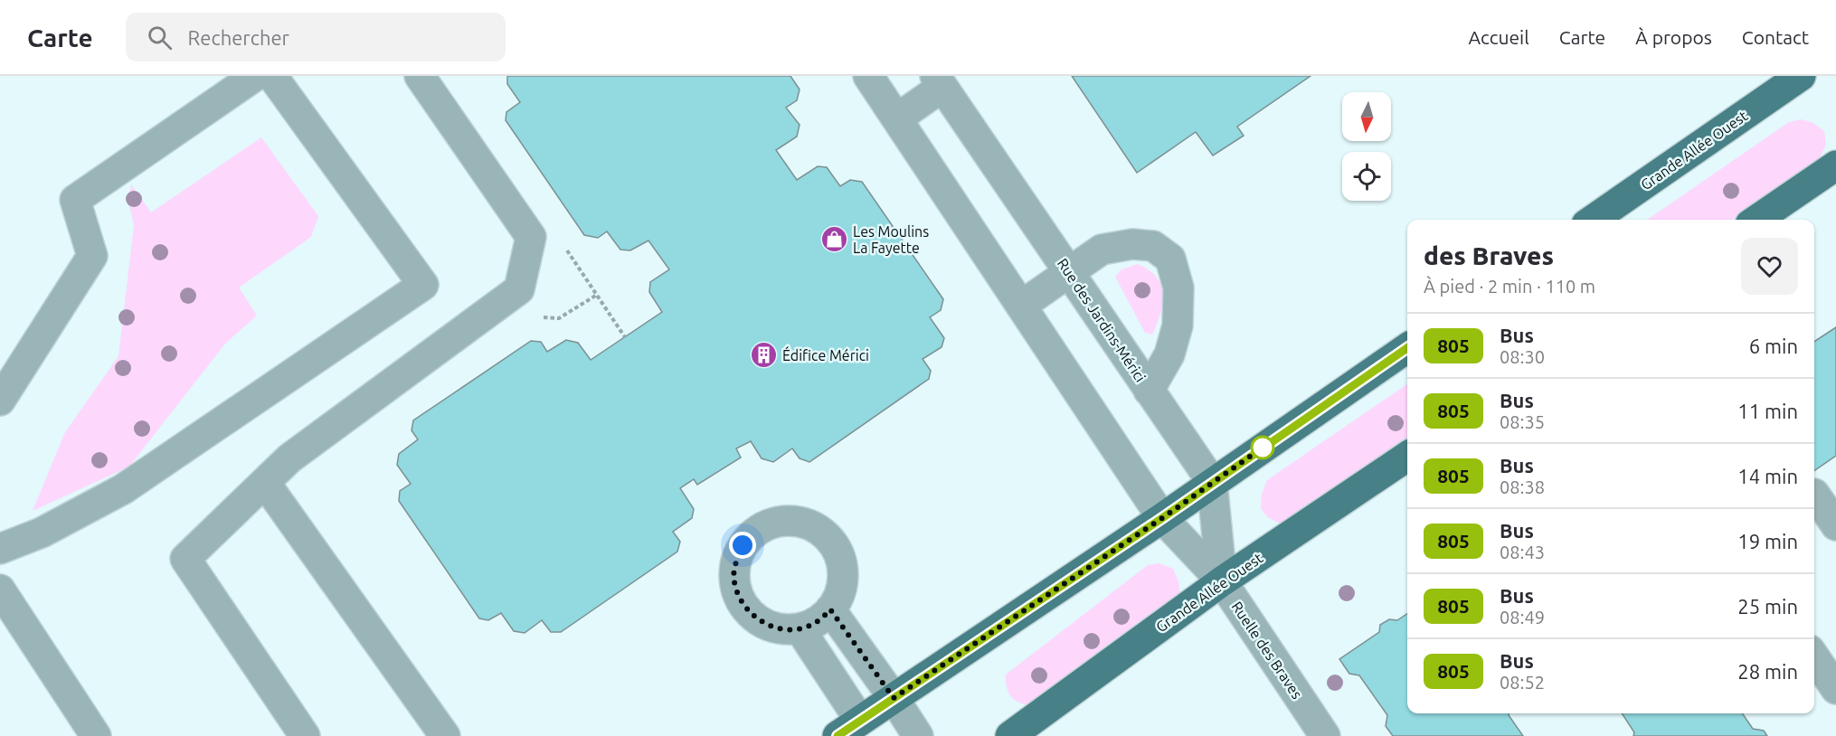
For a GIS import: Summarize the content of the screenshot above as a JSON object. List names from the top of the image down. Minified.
{"streets":{"main road":["Grande Allée Ouest"],"street":["Rue des Jardins-Mérici","Ruelle des Braves"]},"crossings":[["Grande Allée Ouest","Rue des Jardins-Mérici"],["Grande Allée Ouest","Ruelle des Braves"],["Rue des Jardins-Mérici","Ruelle des Braves"]],"places":{"shop":["Les Moulins La Fayette"],"building":["Édifice Mérici"]},"lines":["bus line 805"],"north":"bottom","page":{"header":"Carte","search":"Rechercher","nav":["Accueil","Carte","À propos","Contact"],"heading":["des Braves","À pied · 2 min · 110 m"],"list":[{"mark":"805","name":"Bus","note":"08:30","value":"6 min"},{"mark":"805","name":"Bus","note":"08:35","value":"11 min"},{"mark":"805","name":"Bus","note":"08:38","value":"14 min"},{"mark":"805","name":"Bus","note":"08:43","value":"19 min"},{"mark":"805","name":"Bus","note":"08:49","value":"25 min"},{"mark":"805","name":"Bus","note":"08:52","value":"28 min"}]}}
